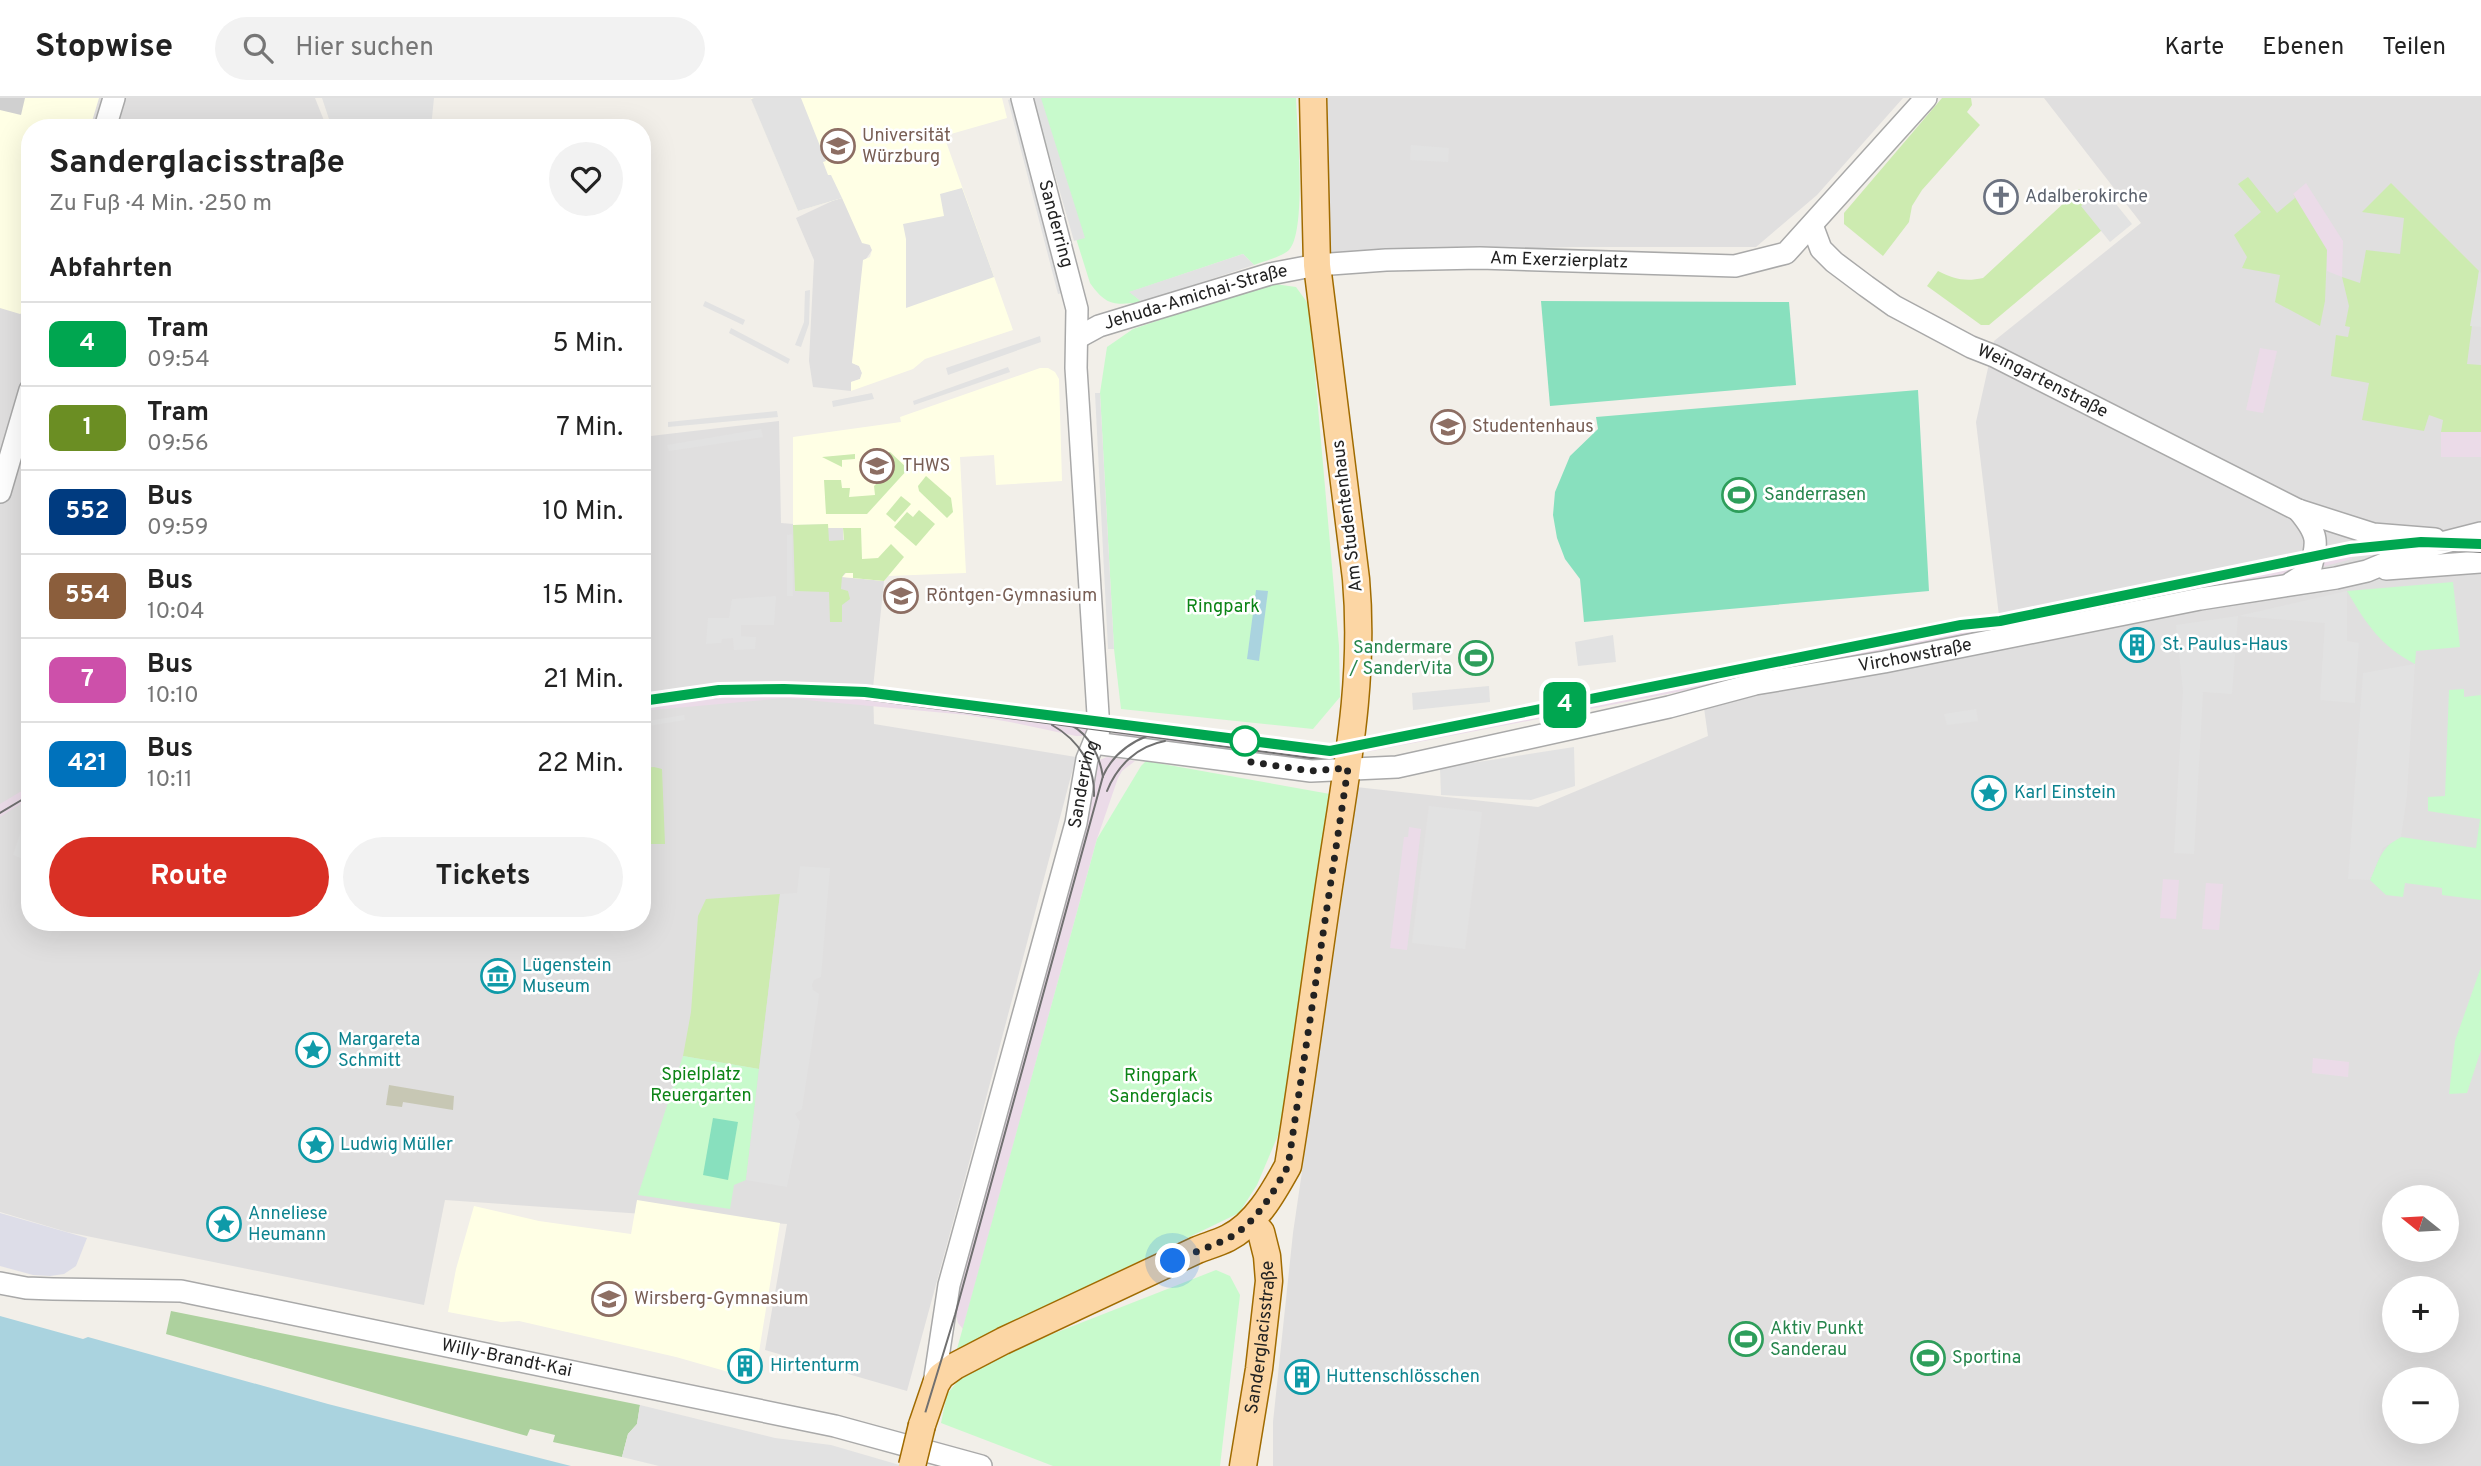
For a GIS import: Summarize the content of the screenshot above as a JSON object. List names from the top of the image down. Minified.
{"streets":{"main road":["Am Studentenhaus","Sanderglacisstraße"],"street":["Sanderring","Am Exerzierplatz","Jehuda-Amichai-Straße","Weingartenstraße","Virchowstraße","Willy-Brandt-Kai"]},"crossings":[["Sanderring","Jehuda-Amichai-Straße"],["Sanderring","Virchowstraße"],["Am Exerzierplatz","Jehuda-Amichai-Straße"],["Am Exerzierplatz","Weingartenstraße"],["Am Exerzierplatz","Am Studentenhaus"],["Jehuda-Amichai-Straße","Am Studentenhaus"],["Weingartenstraße","Virchowstraße"],["Am Studentenhaus","Virchowstraße"]],"parks":["Ringpark","Spielplatz Reuergarten","Ringpark Sanderglacis"],"places":{"school or university":["Universität Würzburg","Studentenhaus","THWS","Röntgen-Gymnasium","Wirsberg-Gymnasium"],"church":["Adalberokirche"],"sports":["Sanderrasen","Sandermare / SanderVita","Aktiv Punkt Sanderau","Sportina"],"building":["St. Paulus-Haus","Hirtenturm","Huttenschlösschen"],"place":["Karl Einstein","Margareta Schmitt","Ludwig Müller","Anneliese Heumann"],"museum":["Lügenstein Museum"]},"lines":["tram line 4"],"north":"left","page":{"header":"Stopwise","search":"Hier suchen","nav":["Karte","Ebenen","Teilen"],"on_map":"4","heading":[["Sanderglacisstraße","Zu Fuß · 4 Min. · 250 m"],"Abfahrten"],"list":[{"mark":"4","name":"Tram","note":"09:54","value":"5 Min."},{"mark":"1","name":"Tram","note":"09:56","value":"7 Min."},{"mark":"552","name":"Bus","note":"09:59","value":"10 Min."},{"mark":"554","name":"Bus","note":"10:04","value":"15 Min."},{"mark":"7","name":"Bus","note":"10:10","value":"21 Min."},{"mark":"421","name":"Bus","note":"10:11","value":"22 Min."}],"buttons":["Route","Tickets"],"map_buttons":["+","−"]}}
